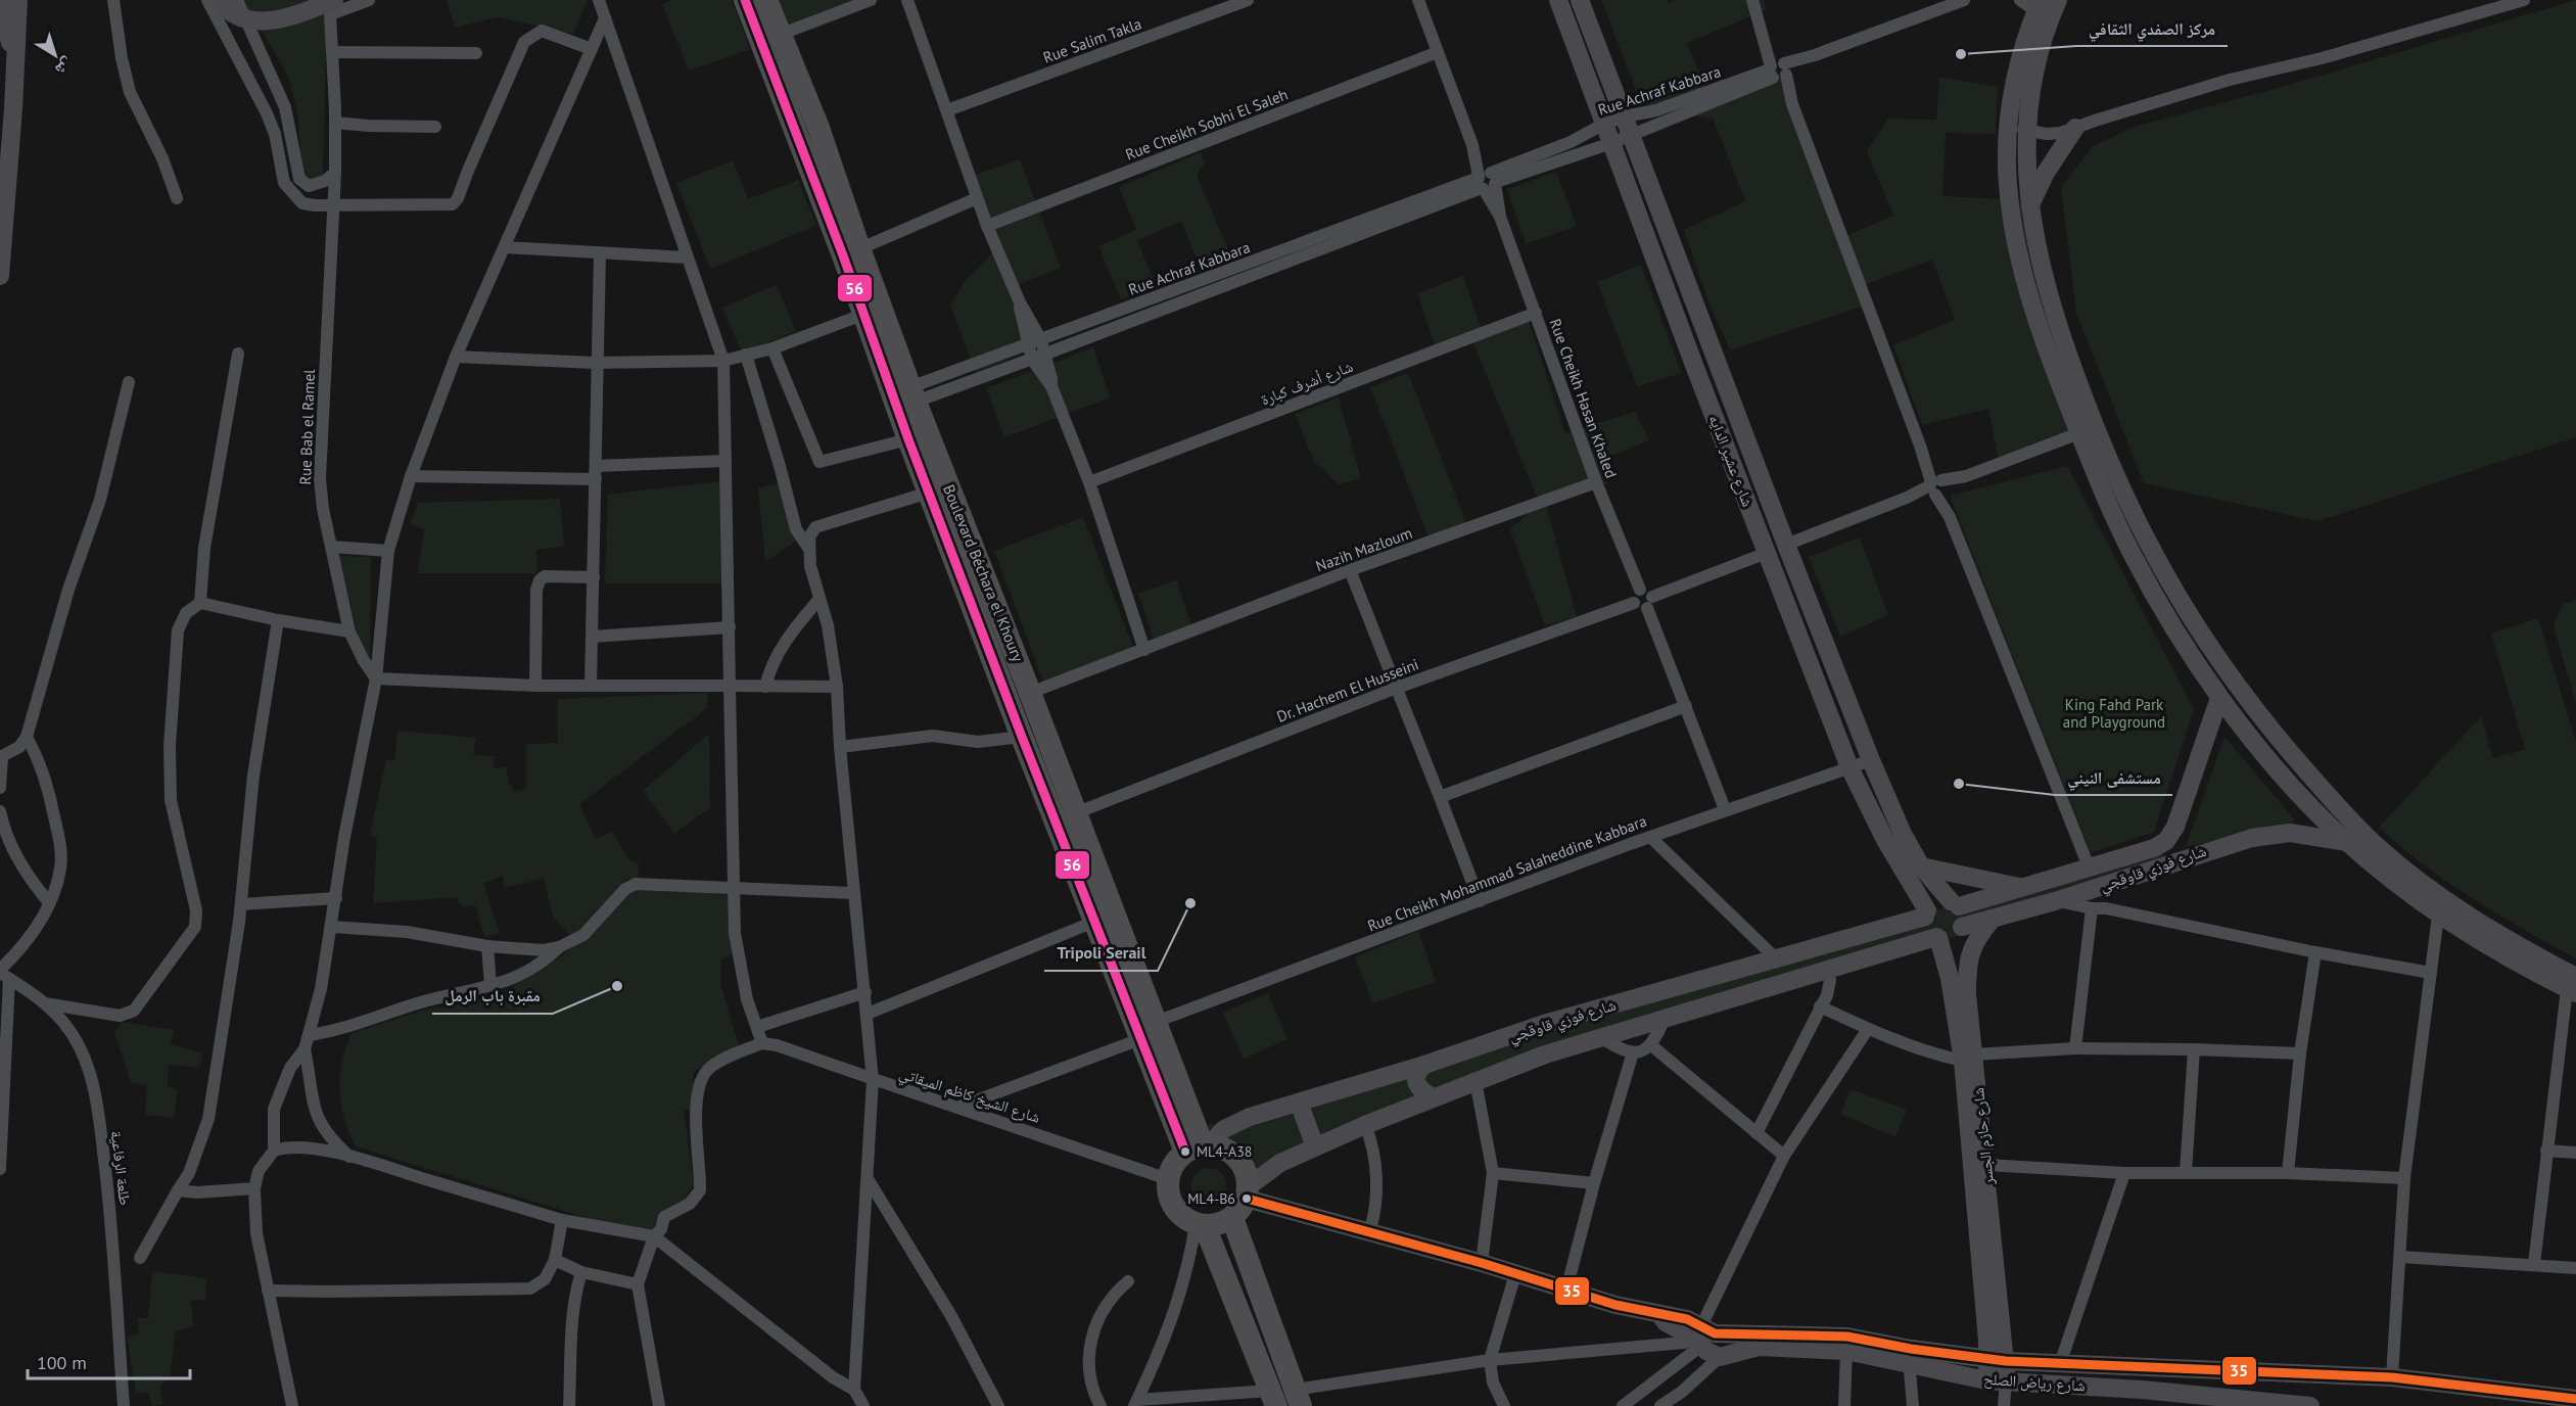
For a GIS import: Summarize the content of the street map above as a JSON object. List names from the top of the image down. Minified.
{"streets":{"highway":["Boulevard Béchara el Khoury"],"street":["Rue Salim Takla","Rue Achraf Kabbara","Rue Cheikh Sobhi El Saleh","شارع أشرف كبارة","Rue Cheikh Hasan Khaled","Rue Bab el Ramel","شارع عشير الدايه","Nazih Mazloum","Dr. Hachem El Husseini","شارع فوزي قاوقجي","Rue Cheikh Mohammad Salaheddine Kabbara","شارع الشيخ كاظم الميقاتي","شارع حازم الجسر","طلعة الرفاعية","شارع رياض الصلح"]},"crossings":[["Rue Achraf Kabbara","Rue Cheikh Hasan Khaled"],["Rue Achraf Kabbara","شارع عشير الدايه"],["Rue Achraf Kabbara","Boulevard Béchara el Khoury"],["Rue Cheikh Sobhi El Saleh","Rue Cheikh Hasan Khaled"],["شارع أشرف كبارة","Rue Cheikh Hasan Khaled"],["Rue Cheikh Hasan Khaled","Nazih Mazloum"],["Rue Cheikh Hasan Khaled","Dr. Hachem El Husseini"],["شارع عشير الدايه","شارع فوزي قاوقجي"],["شارع عشير الدايه","Rue Cheikh Mohammad Salaheddine Kabbara"],["شارع عشير الدايه","شارع حازم الجسر"],["Nazih Mazloum","Boulevard Béchara el Khoury"],["Boulevard Béchara el Khoury","Dr. Hachem El Husseini"],["Boulevard Béchara el Khoury","شارع فوزي قاوقجي"],["Boulevard Béchara el Khoury","Rue Cheikh Mohammad Salaheddine Kabbara"],["Boulevard Béchara el Khoury","شارع الشيخ كاظم الميقاتي"],["شارع فوزي قاوقجي","شارع الشيخ كاظم الميقاتي"],["شارع فوزي قاوقجي","شارع حازم الجسر"],["شارع حازم الجسر","شارع رياض الصلح"]],"parks":["King Fahd Park and Playground"],"places":["مركز الصفدي الثقافي","مستشفى النيني","Tripoli Serail","مقبرة باب الرمل","ML4-A38","ML4-B6"],"lines":["transit line 56","transit line 35"],"scale_bar":"100 m","north":"bottom right"}
